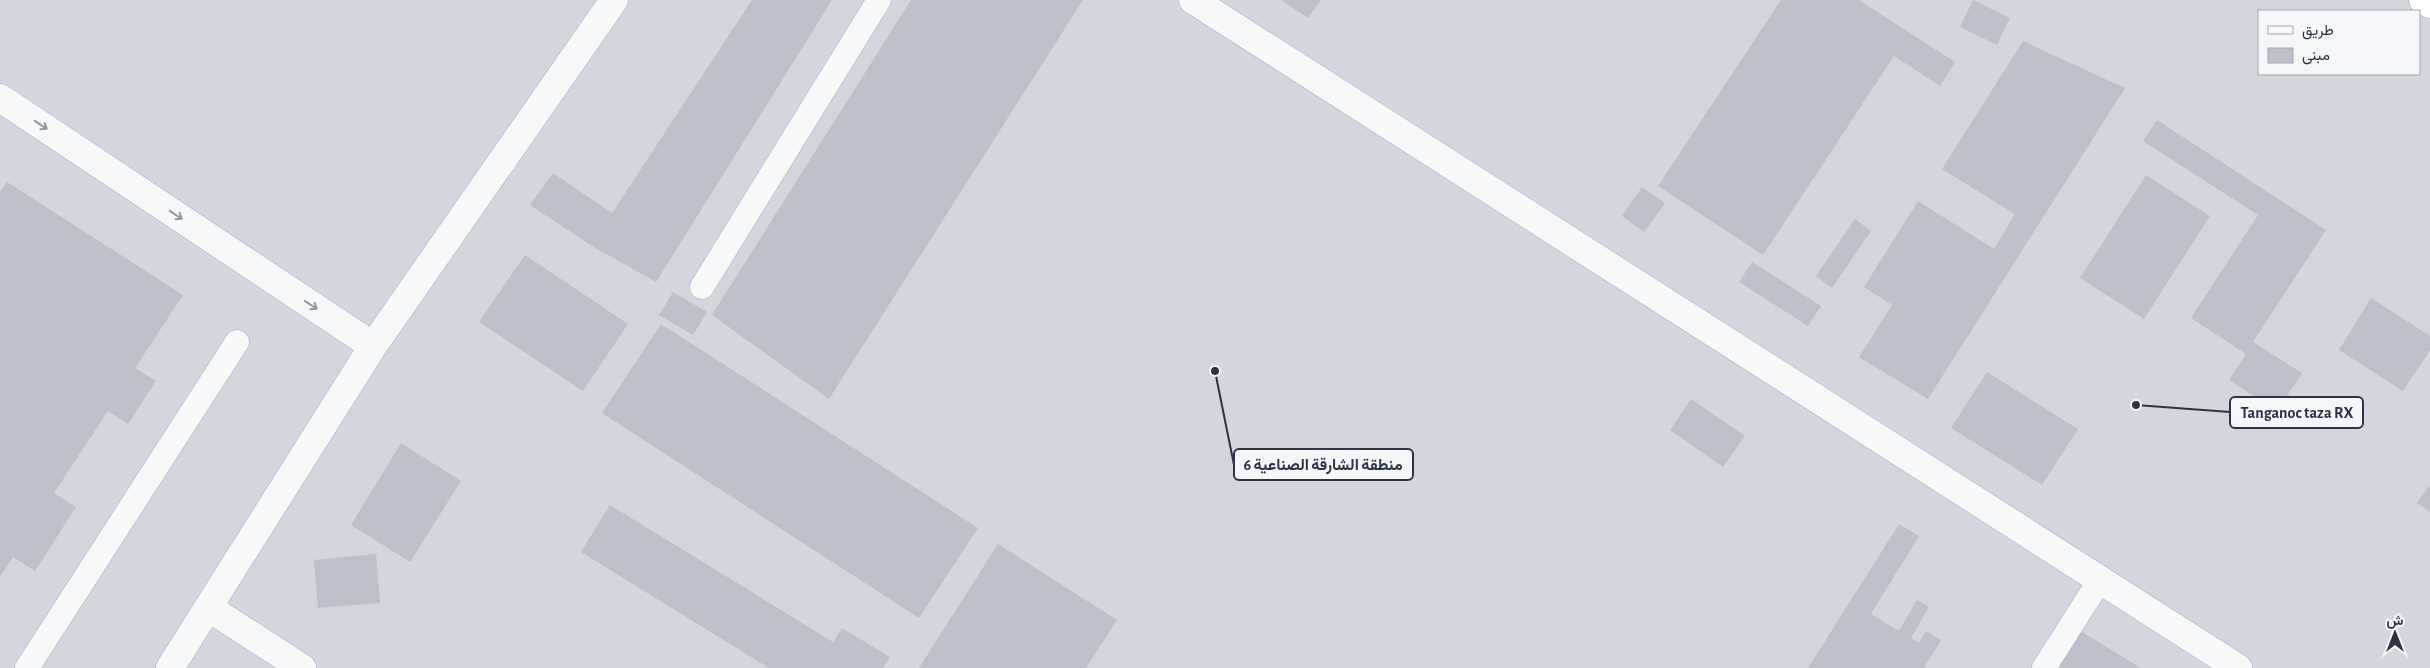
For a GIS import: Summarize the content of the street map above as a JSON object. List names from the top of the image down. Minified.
{"places":["منطقة الشارقة الصناعية 6","Tanganoc taza RX"],"legend":["طريق","مبنى"],"north":"top"}
